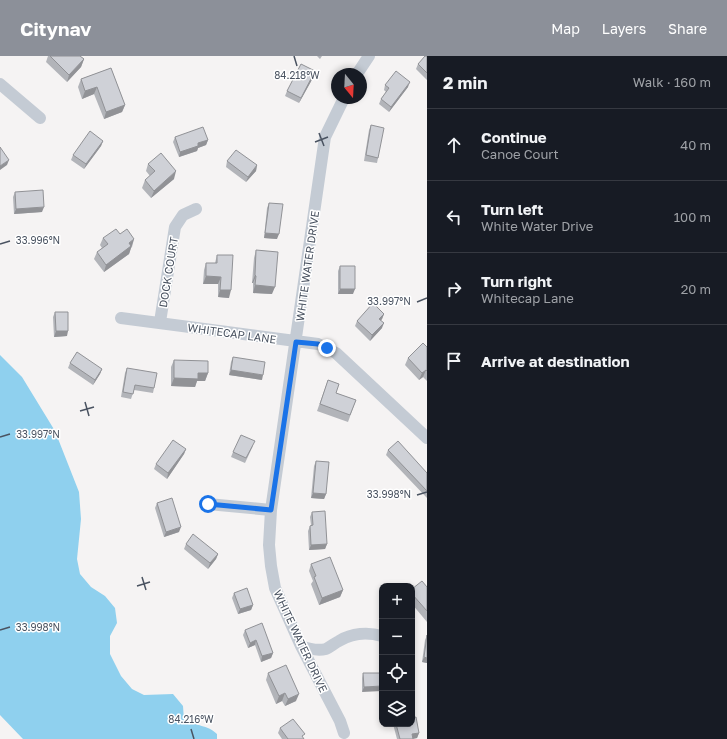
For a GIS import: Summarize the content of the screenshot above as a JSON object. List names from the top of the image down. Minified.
{"streets":{"street":["WHITE WATER DRIVE","DOCK COURT","WHITECAP LANE"]},"crossings":[["WHITE WATER DRIVE","WHITECAP LANE"],["DOCK COURT","WHITECAP LANE"]],"north":"bottom","page":{"header":"Citynav","nav":["Map","Layers","Share"],"heading":["2 min","Walk · 160 m"],"list":[["Continue","Canoe Court","40 m"],["Turn left","White Water Drive","100 m"],["Turn right","Whitecap Lane","20 m"],"Arrive at destination"],"map_buttons":["+","−"]},"coordinates":["84.218°W","33.996°N","33.997°N","33.998°N","84.216°W"]}
